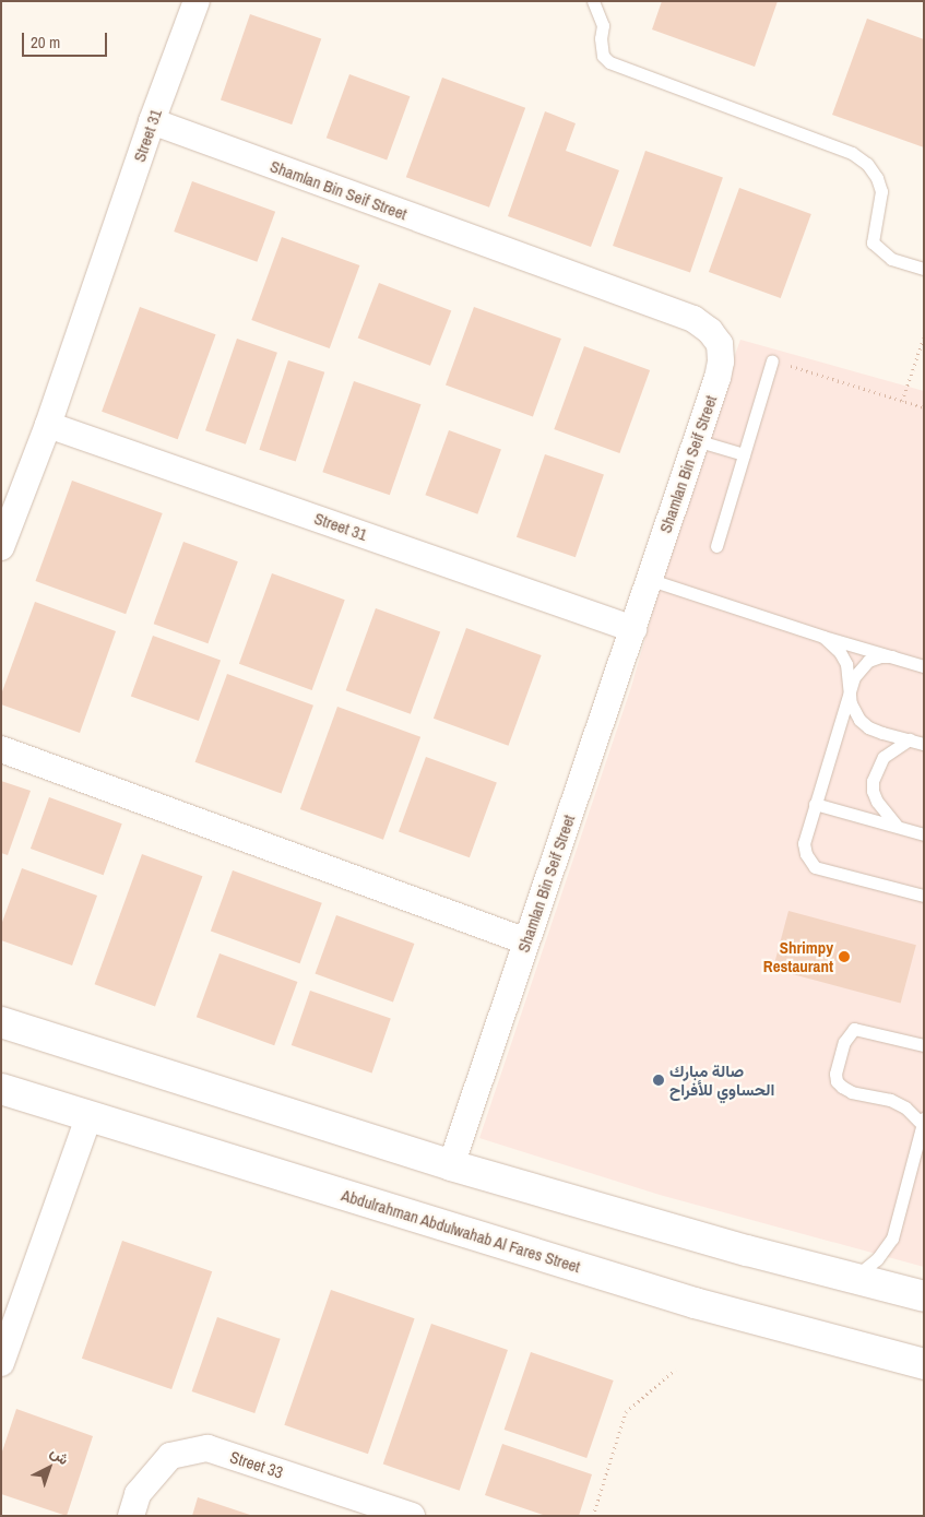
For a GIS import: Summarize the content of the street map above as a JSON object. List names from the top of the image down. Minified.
{"streets":{"street":["Street 31","Shamlan Bin Seif Street","Abdulrahman Abdulwahab Al Fares Street","Street 33"]},"crossings":[["Street 31","Shamlan Bin Seif Street"]],"places":["Shrimpy Restaurant","صالة مبارك الحساوي للأفراح"],"scale_bar":"20 m","north":"top right"}
